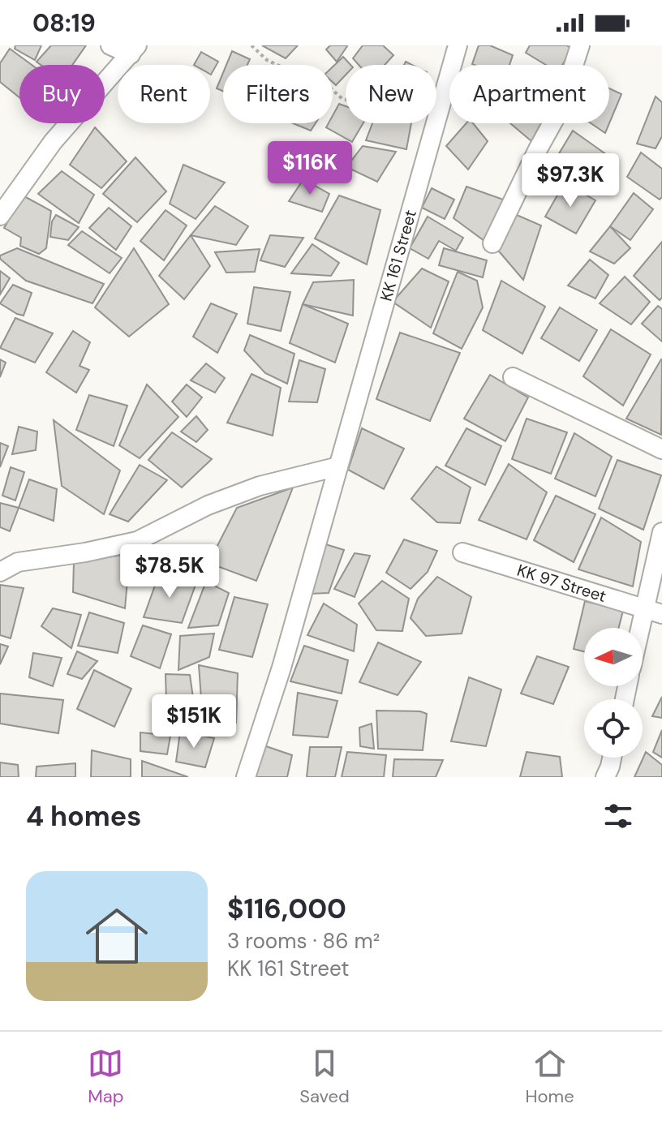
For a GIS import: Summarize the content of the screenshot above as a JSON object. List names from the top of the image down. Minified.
{"streets":{"street":["KK 161 Street","KK 97 Street"]},"north":"left","page":{"status":"08:19","chip":["Buy","Rent","Filters","New","Apartment"],"price":["$116K","$97.3K","$78.5K","$151K"],"heading":"4 homes","list":[{"name":"$116,000","note":"3 rooms · 86 m² · KK 161 Street"}],"tabs":["Map","Saved","Home"]}}
